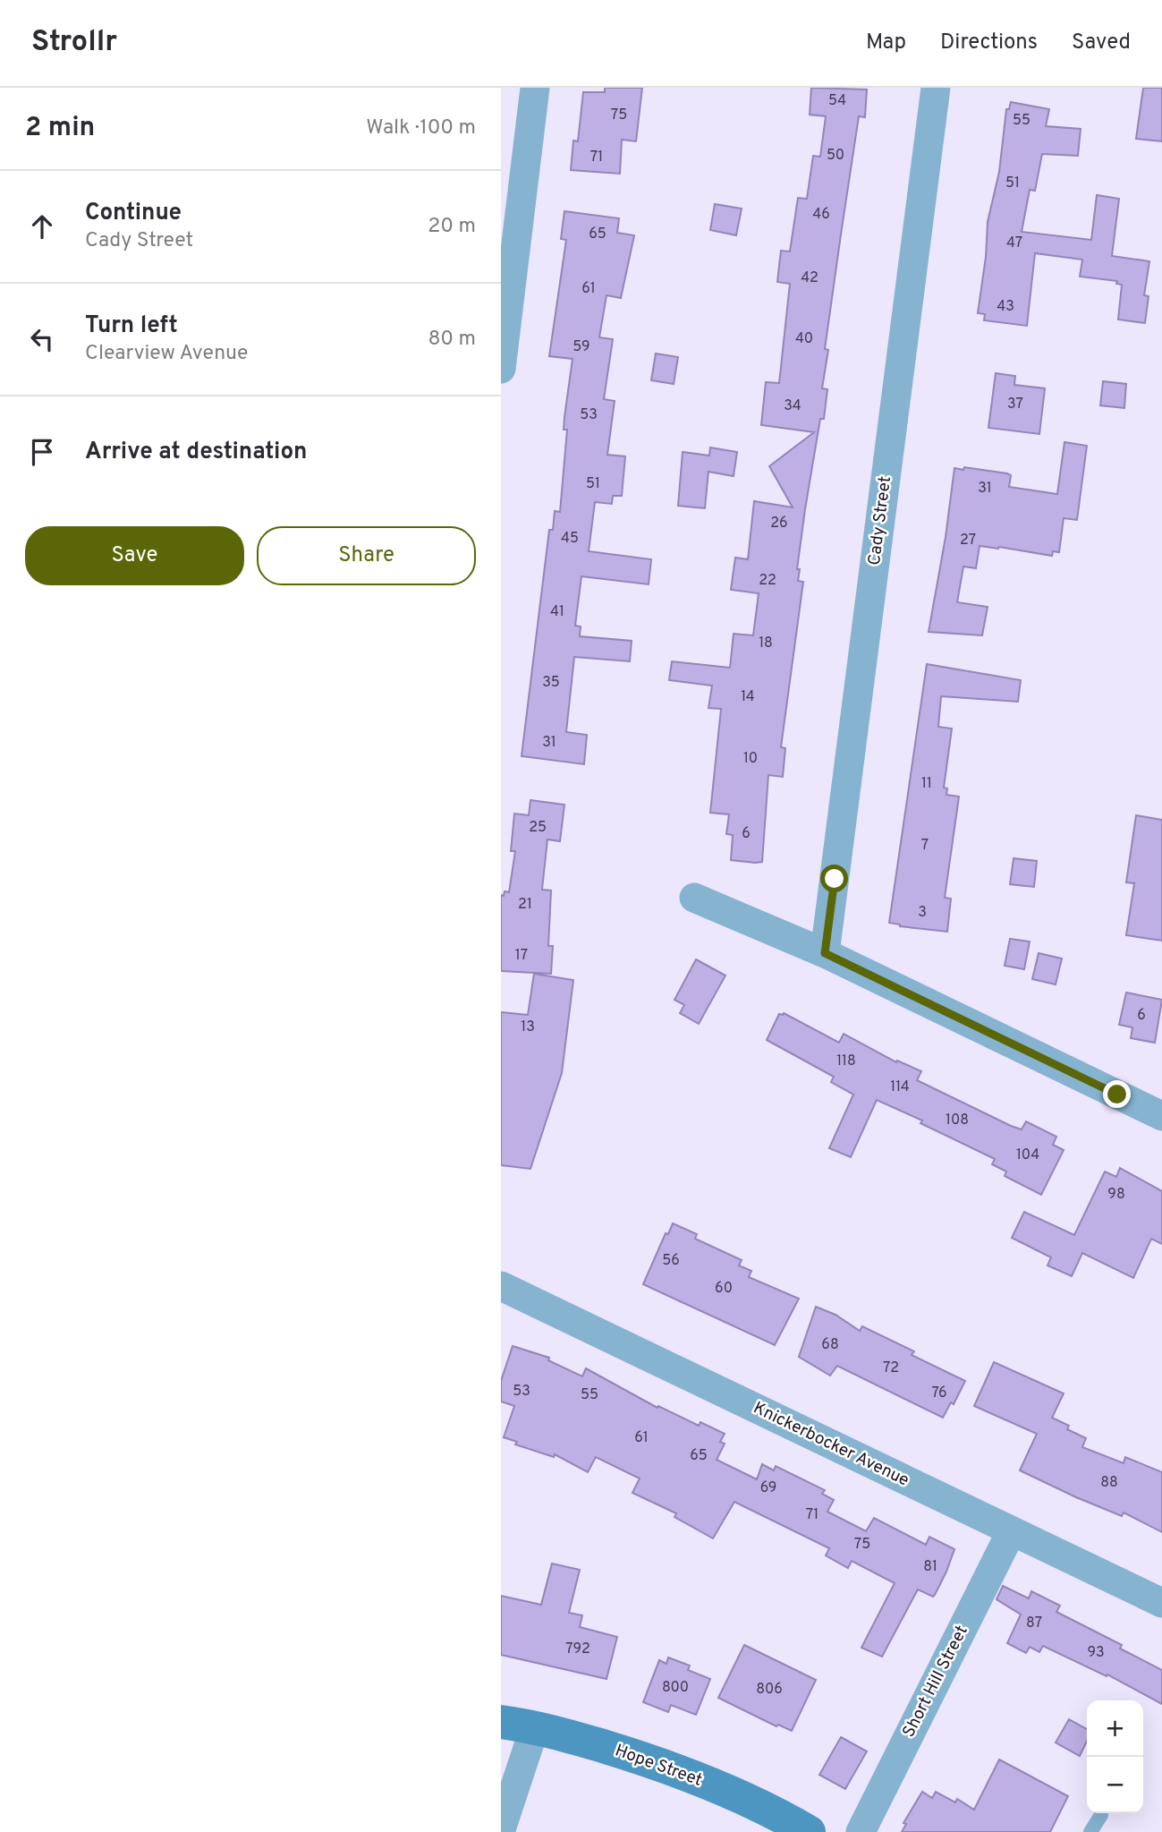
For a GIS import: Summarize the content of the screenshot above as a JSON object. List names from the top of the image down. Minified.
{"streets":{"main road":["Hope Street"],"street":["Cady Street","Knickerbocker Avenue","Short Hill Street"]},"crossings":[["Knickerbocker Avenue","Short Hill Street"]],"house_numbers":["54","75","55","50","71","51","46","65","47","42","61","43","40","59","37","34","53","51","31","26","45","27","22","41","18","35","14","31","10","11","25","6","7","21","3","17","6","13","118","114","108","104","98","56","60","68","72","53","76","55","61","65","88","69","71","75","81","87","792","93","800","806"],"page":{"header":"Strollr","nav":["Map","Directions","Saved"],"heading":["2 min","Walk · 100 m"],"list":[["Continue","Cady Street","20 m"],["Turn left","Clearview Avenue","80 m"],"Arrive at destination"],"buttons":["Save","Share"],"map_buttons":["+","−"]}}
